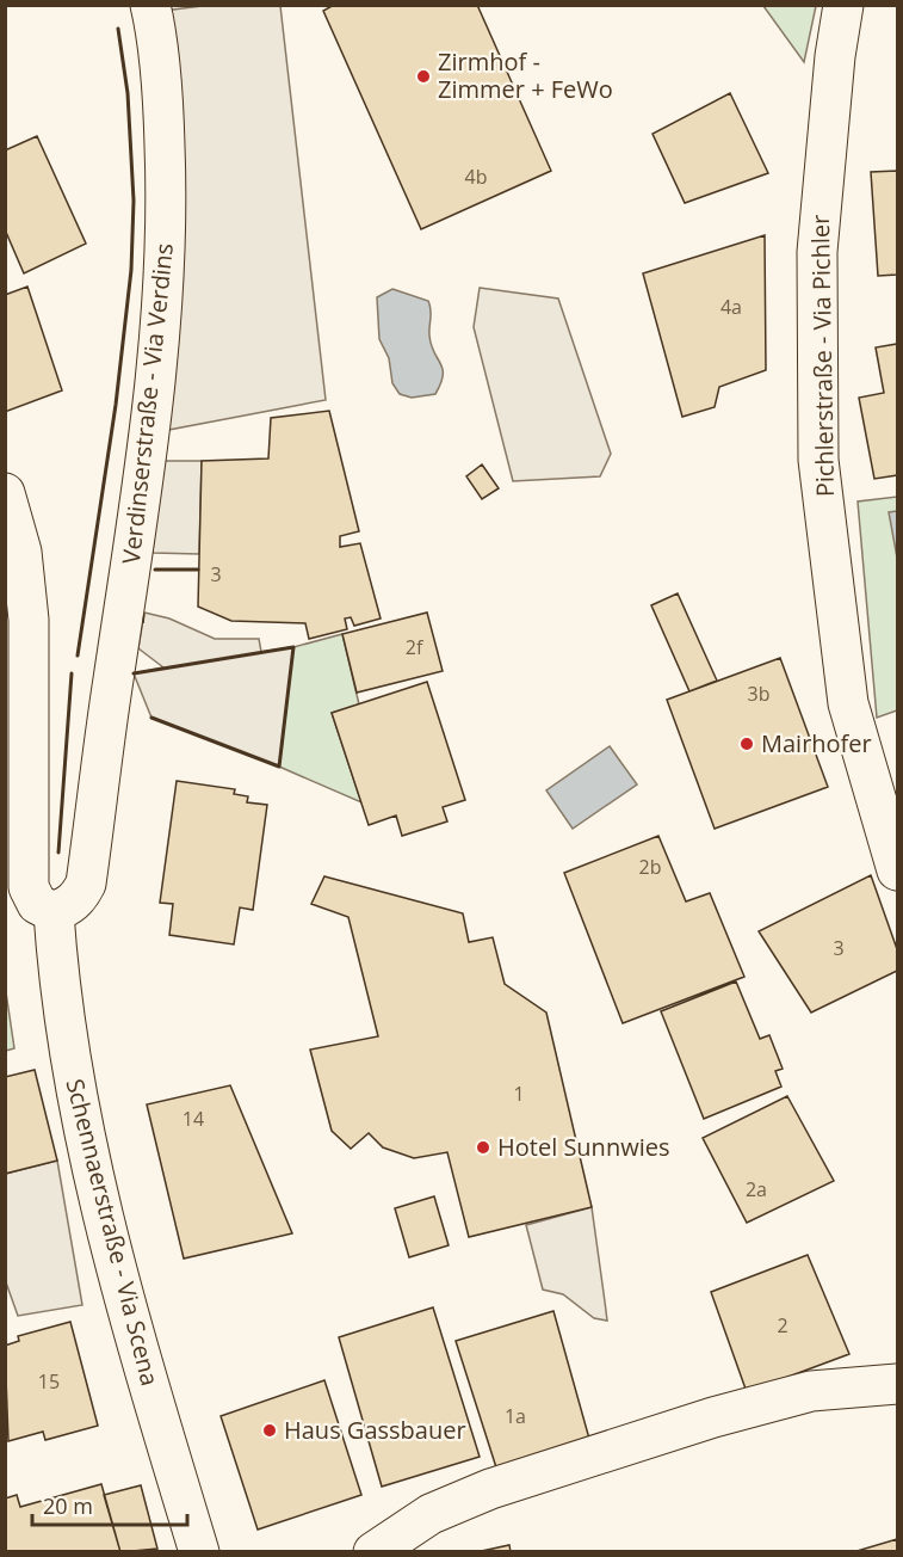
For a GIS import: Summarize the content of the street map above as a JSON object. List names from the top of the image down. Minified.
{"streets":{"street":["Pichlerstraße - Via Pichler","Verdinserstraße - Via Verdins","Schennaerstraße - Via Scena"]},"crossings":[["Verdinserstraße - Via Verdins","Schennaerstraße - Via Scena"]],"places":["Zirmhof - Zimmer + FeWo","Mairhofer","Hotel Sunnwies","Haus Gassbauer"],"house_numbers":["4b","4a","3","2f","3b","2b","3","1","14","2a","2","15","1a"],"scale_bar":"20 m"}
